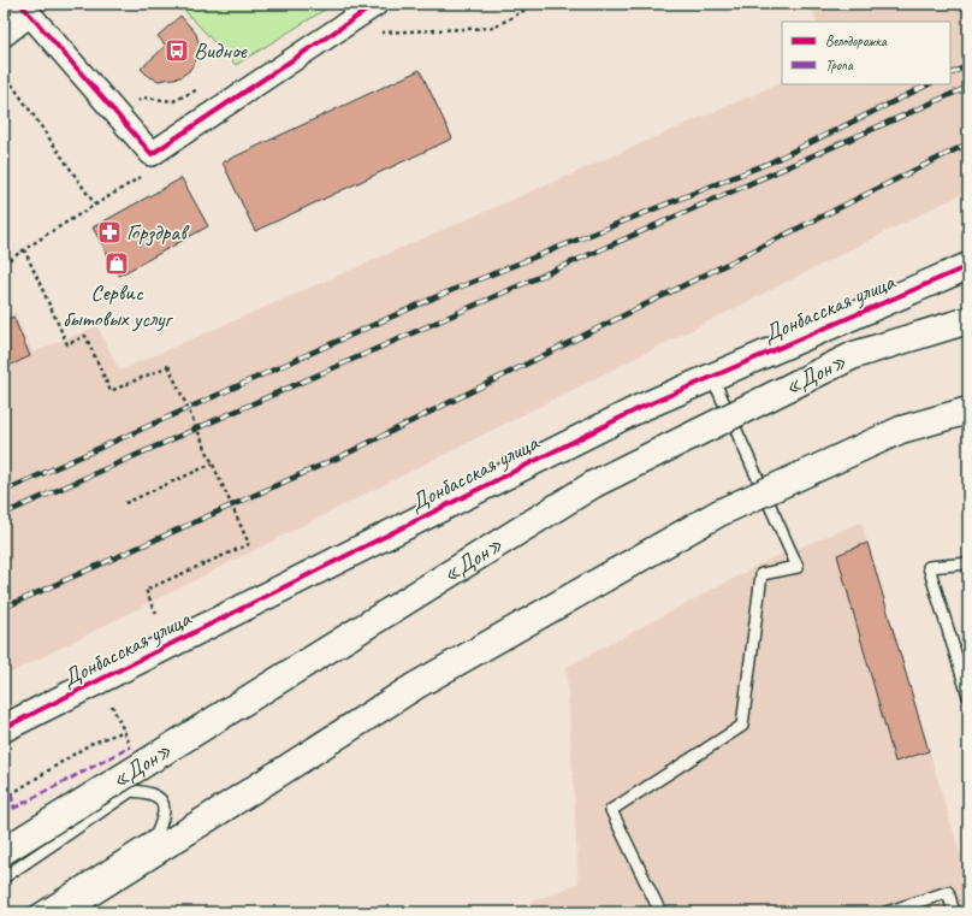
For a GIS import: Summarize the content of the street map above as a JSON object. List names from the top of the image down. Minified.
{"streets":{"main road":["Донбасская улица","«Дон»"]},"places":{"bus stop":["Видное"],"pharmacy":["Горздрав"],"shop":["Сервис бытовых услуг"]},"legend":["Велодорожка","Тропа"]}
